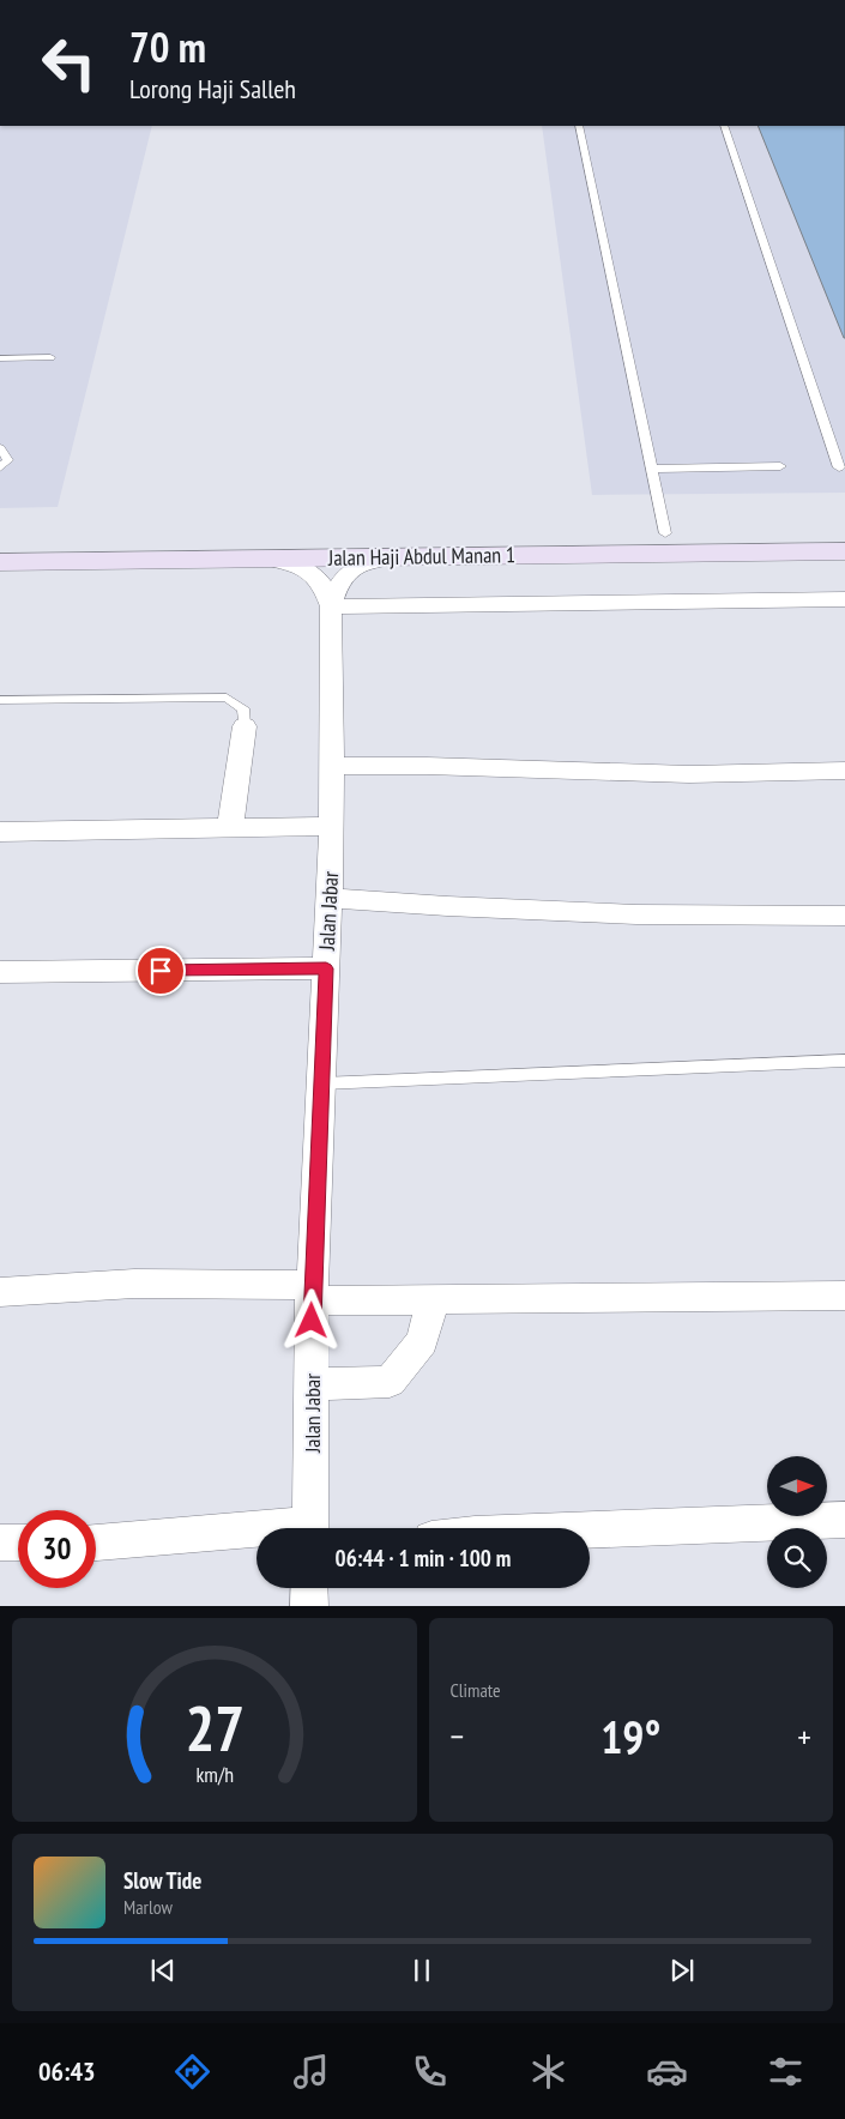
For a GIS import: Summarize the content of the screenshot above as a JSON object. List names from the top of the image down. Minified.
{"streets":{"street":["Jalan Haji Abdul Manan 1","Jalan Jabar"]},"north":"right","page":{"turn":["70 m","Lorong Haji Salleh"],"limit":"30","trip":"06:44 · 1 min · 100 m","tile":"Climate","heat":["−","19°","+"],"song":["Slow Tide","Marlow"],"tabs":"06:43","gauge":["27","km/h"]}}
